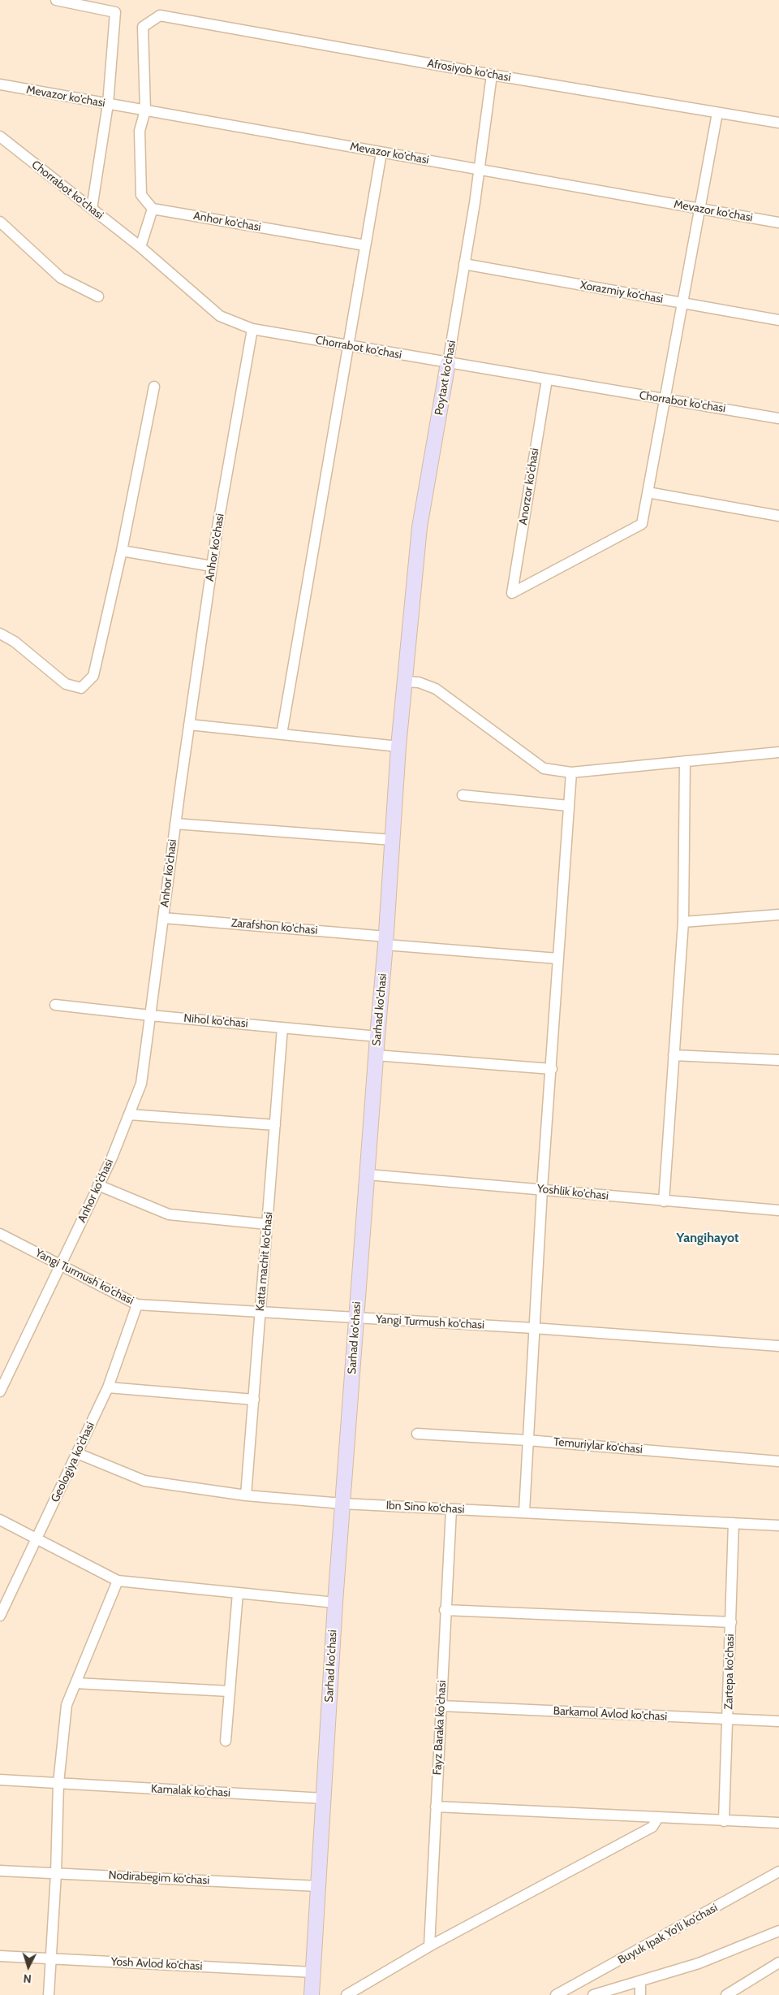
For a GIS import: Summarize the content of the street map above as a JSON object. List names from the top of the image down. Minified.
{"streets":{"street":["Afrosiyob ko'chasi","Mevazor ko'chasi","Chorrabot ko'chasi","Anhor ko'chasi","Xorazmiy ko'chasi","Poytaxt ko'chasi","Anorzor ko'chasi","Zarafshon ko'chasi","Sarhad ko'chasi","Nihol ko'chasi","Yoshlik ko'chasi","Katta machit ko'chasi","Yangi Turmush ko'chasi","Temuriylar ko'chasi","Geologiya ko'chasi","Ibn Sino ko'chasi","Zartepa ko'chasi","Barkamol Avlod ko'chasi","Fayz Baraka ko'chasi","Kamalak ko'chasi","Nodirabegim ko'chasi","Buyuk Ipak Yo'li ko'chasi","Yosh Avlod ko'chasi"]},"crossings":[["Afrosiyob ko'chasi","Mevazor ko'chasi"],["Afrosiyob ko'chasi","Poytaxt ko'chasi"],["Mevazor ko'chasi","Poytaxt ko'chasi"],["Chorrabot ko'chasi","Anhor ko'chasi"],["Chorrabot ko'chasi","Poytaxt ko'chasi"],["Chorrabot ko'chasi","Anorzor ko'chasi"],["Anhor ko'chasi","Zarafshon ko'chasi"],["Anhor ko'chasi","Nihol ko'chasi"],["Anhor ko'chasi","Yangi Turmush ko'chasi"],["Xorazmiy ko'chasi","Poytaxt ko'chasi"],["Poytaxt ko'chasi","Sarhad ko'chasi"],["Zarafshon ko'chasi","Sarhad ko'chasi"],["Sarhad ko'chasi","Nihol ko'chasi"],["Sarhad ko'chasi","Yoshlik ko'chasi"],["Sarhad ko'chasi","Yangi Turmush ko'chasi"],["Sarhad ko'chasi","Ibn Sino ko'chasi"],["Sarhad ko'chasi","Kamalak ko'chasi"],["Sarhad ko'chasi","Nodirabegim ko'chasi"],["Sarhad ko'chasi","Yosh Avlod ko'chasi"],["Nihol ko'chasi","Katta machit ko'chasi"],["Katta machit ko'chasi","Yangi Turmush ko'chasi"],["Katta machit ko'chasi","Ibn Sino ko'chasi"],["Yangi Turmush ko'chasi","Geologiya ko'chasi"],["Geologiya ko'chasi","Ibn Sino ko'chasi"],["Ibn Sino ko'chasi","Zartepa ko'chasi"],["Ibn Sino ko'chasi","Fayz Baraka ko'chasi"],["Zartepa ko'chasi","Barkamol Avlod ko'chasi"],["Barkamol Avlod ko'chasi","Fayz Baraka ko'chasi"]],"districts":["Yangihayot"],"north":"bottom"}
